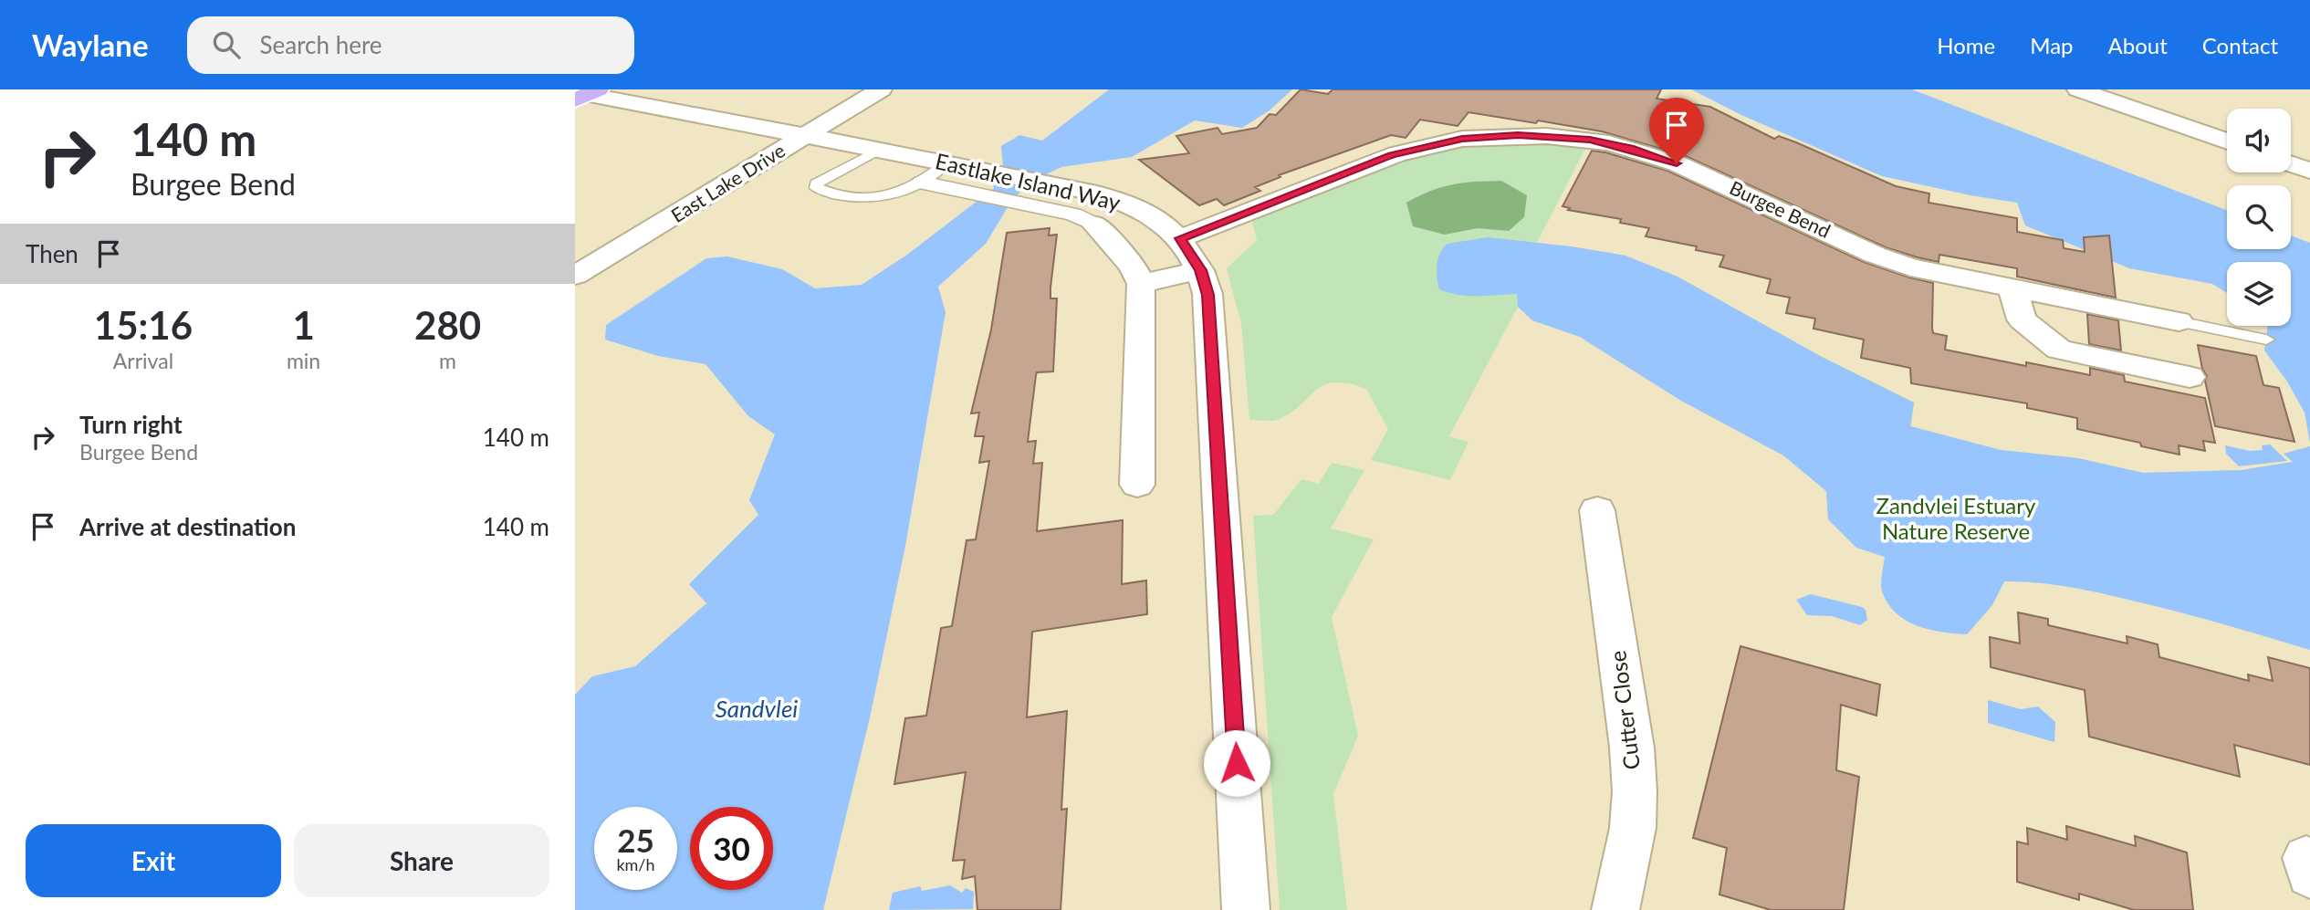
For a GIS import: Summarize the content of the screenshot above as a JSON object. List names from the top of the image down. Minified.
{"streets":{"street":["Eastlake Island Way","East Lake Drive","Burgee Bend","Cutter Close"]},"crossings":[["Eastlake Island Way","East Lake Drive"],["Eastlake Island Way","Burgee Bend"]],"water":["Sandvlei"],"parks":["Zandvlei Estuary Nature Reserve"],"page":{"header":"Waylane","search":"Search here","nav":["Home","Map","About","Contact"],"turn":["140 m","Burgee Bend"],"then":"Then","eta":["15:16","Arrival","1","min","280","m"],"list":[{"name":"Turn right","note":"Burgee Bend","value":"140 m"},{"name":"Arrive at destination","value":"140 m"}],"speed":"25 km/h","limit":"30","buttons":["Exit","Share"]}}
